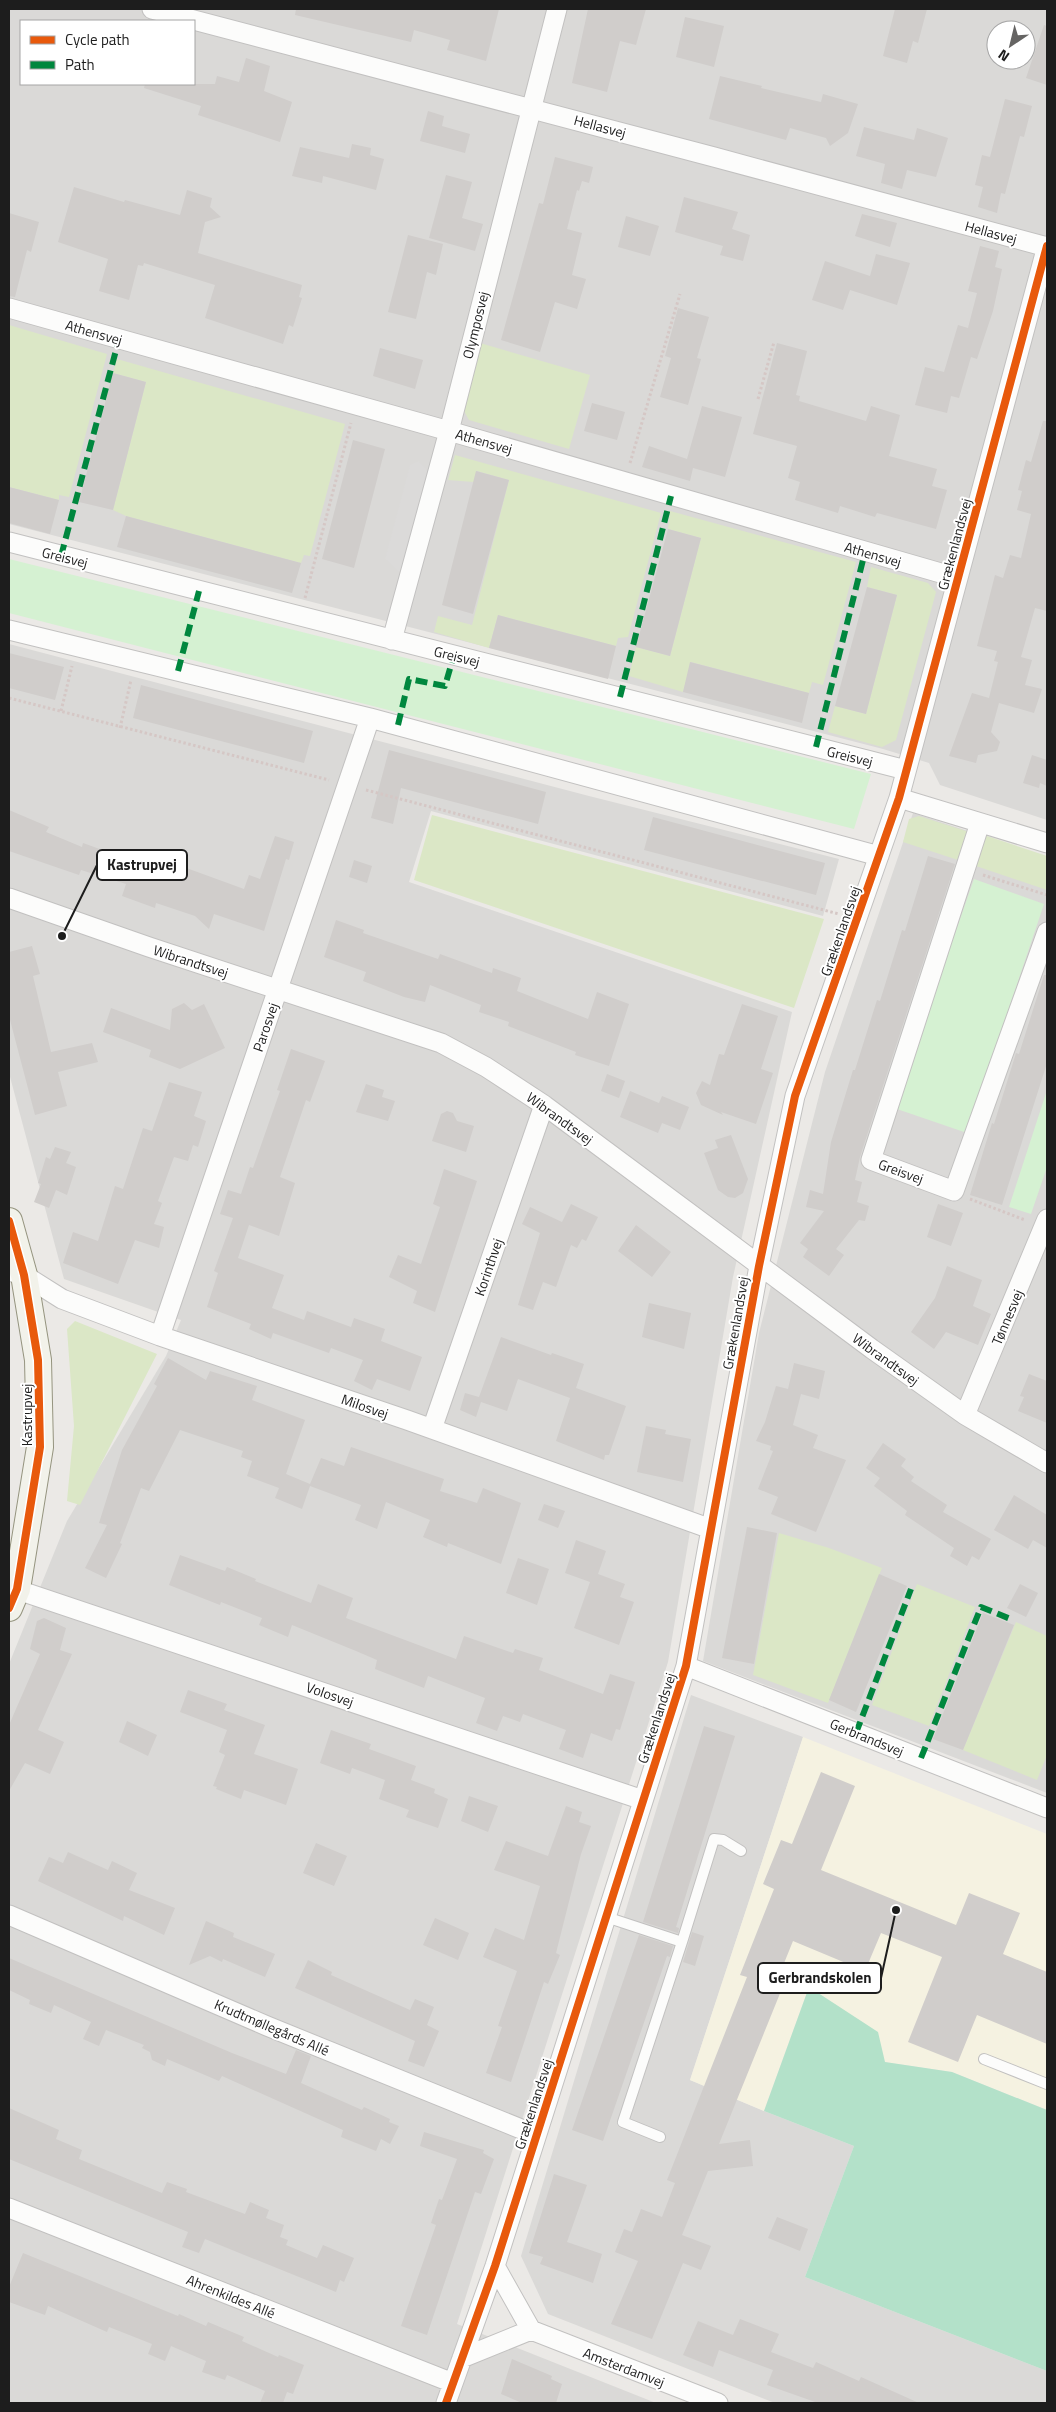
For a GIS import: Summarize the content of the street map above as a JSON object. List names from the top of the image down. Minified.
{"streets":{"street":["Hellasvej","Olymposvej","Athensvej","Grækenlandsvej","Greisvej","Wibrandtsvej","Parosvej","Korinthvej","Tønnesvej","Milosvej","Kastrupvej","Volosvej","Gerbrandsvej","Krudtmøllegårds Allé","Ahrenkildes Allé","Amsterdamvej"]},"crossings":[["Hellasvej","Olymposvej"],["Hellasvej","Grækenlandsvej"],["Olymposvej","Athensvej"],["Olymposvej","Greisvej"],["Athensvej","Grækenlandsvej"],["Grækenlandsvej","Greisvej"],["Grækenlandsvej","Wibrandtsvej"],["Grækenlandsvej","Milosvej"],["Grækenlandsvej","Volosvej"],["Grækenlandsvej","Gerbrandsvej"],["Grækenlandsvej","Krudtmøllegårds Allé"],["Grækenlandsvej","Ahrenkildes Allé"],["Wibrandtsvej","Parosvej"],["Wibrandtsvej","Korinthvej"],["Wibrandtsvej","Tønnesvej"],["Parosvej","Milosvej"],["Korinthvej","Milosvej"],["Milosvej","Kastrupvej"],["Kastrupvej","Volosvej"]],"places":["Kastrupvej","Gerbrandskolen"],"legend":["Cycle path","Path"],"north":"bottom left"}
